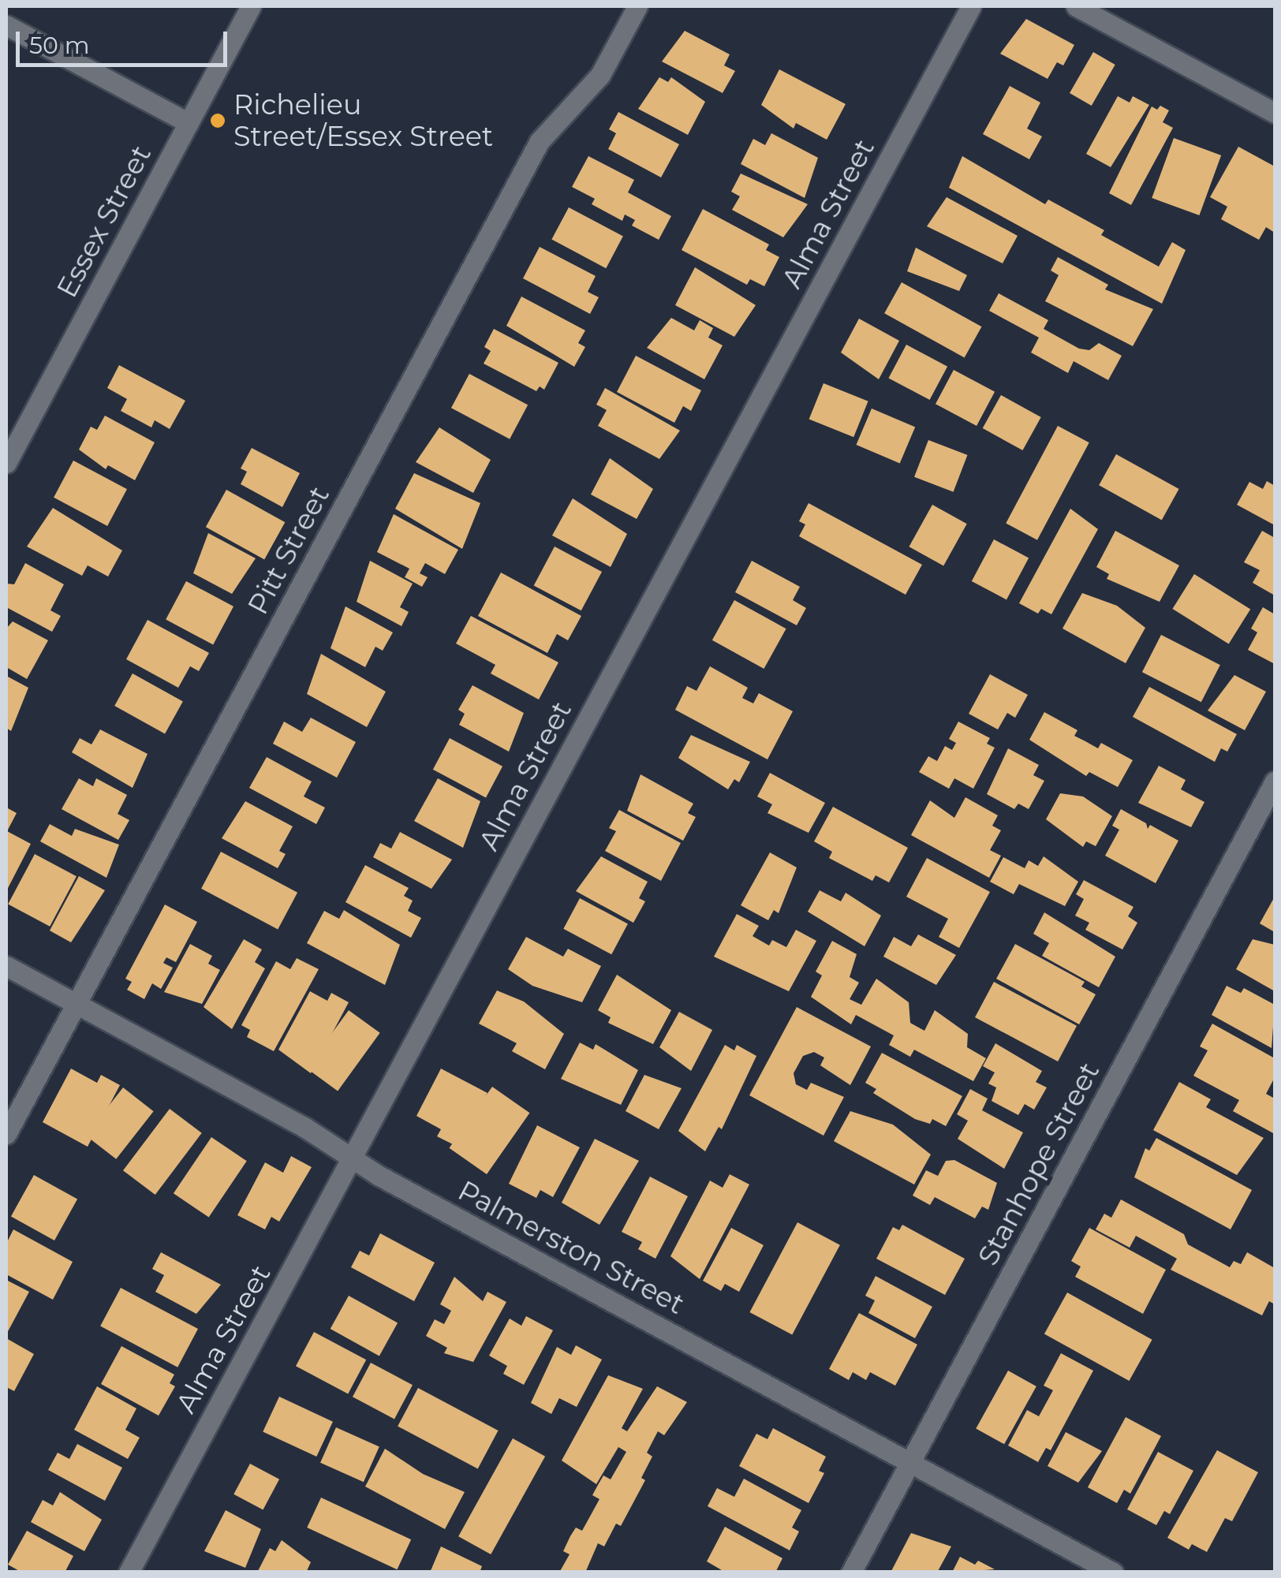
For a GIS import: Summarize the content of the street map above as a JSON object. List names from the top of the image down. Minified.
{"streets":{"street":["Alma Street","Essex Street","Pitt Street","Stanhope Street","Palmerston Street"]},"crossings":[["Alma Street","Palmerston Street"],["Pitt Street","Palmerston Street"],["Stanhope Street","Palmerston Street"]],"places":["Richelieu Street/Essex Street"],"scale_bar":"50 m"}
